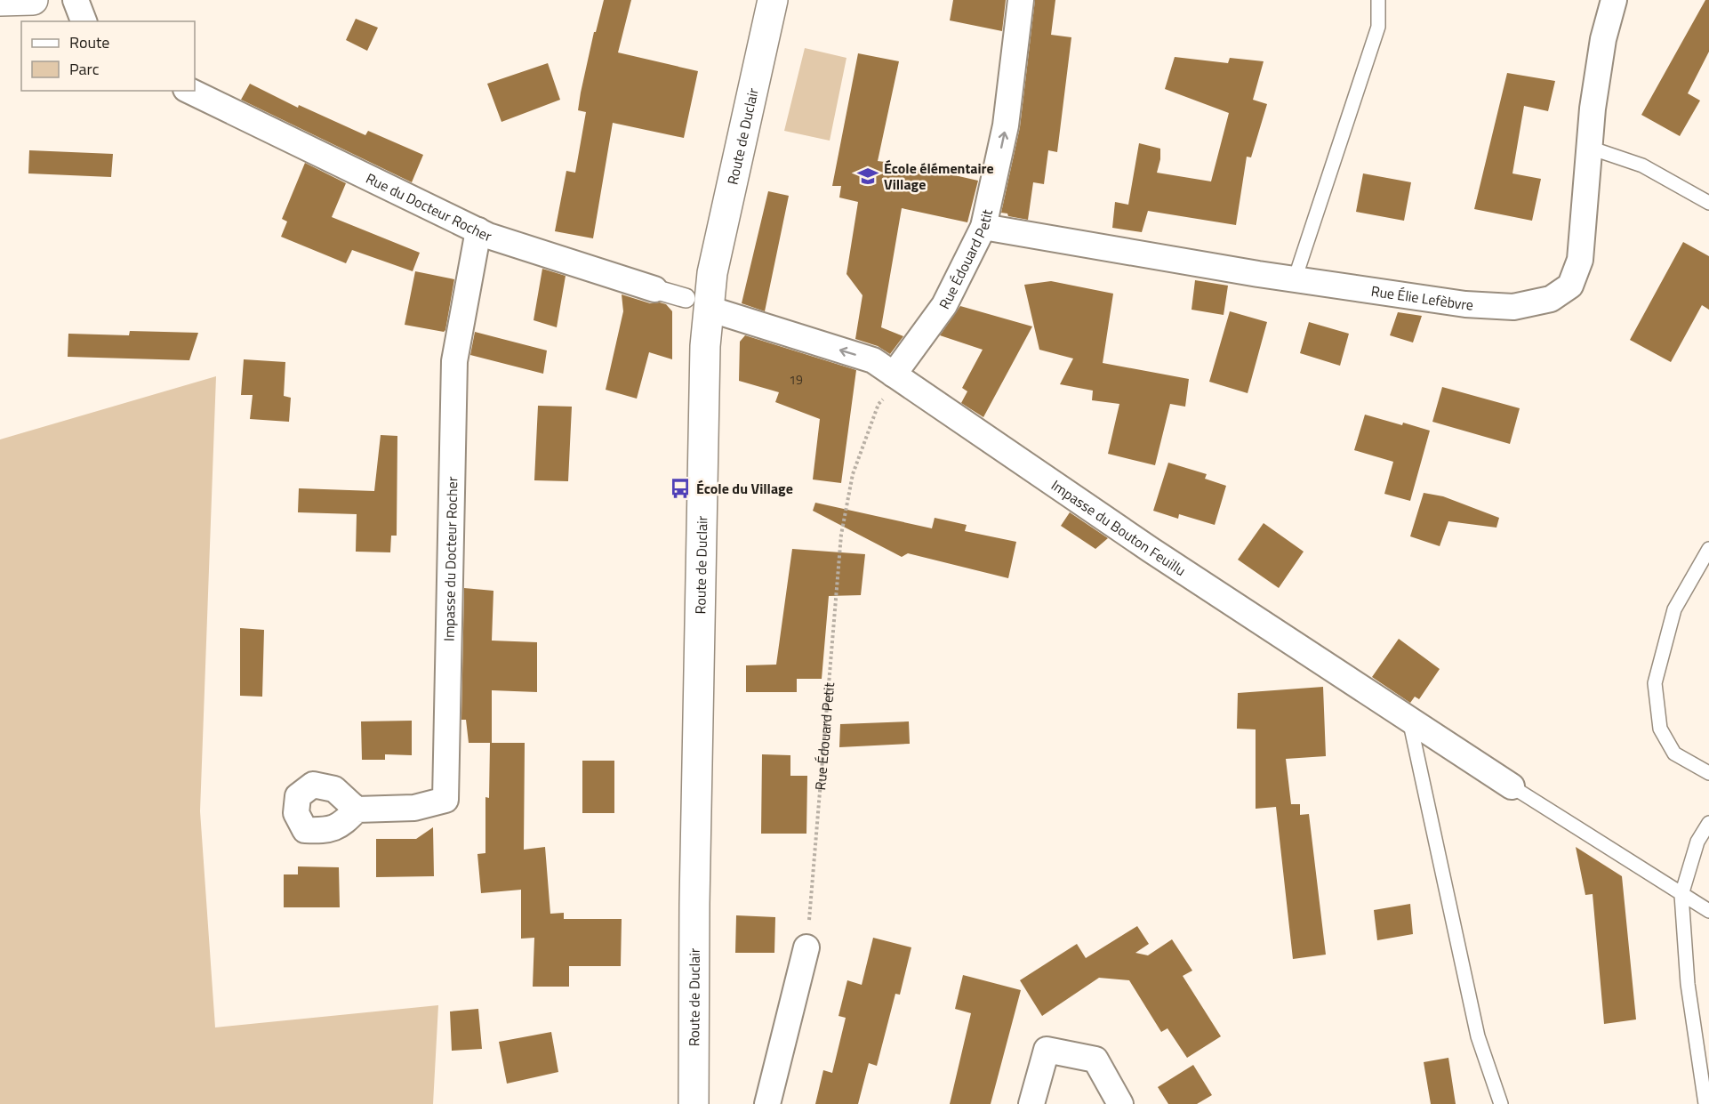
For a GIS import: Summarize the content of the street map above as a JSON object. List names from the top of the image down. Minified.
{"streets":{"main road":["Route de Duclair"],"street":["Rue du Docteur Rocher","Rue Édouard Petit","Rue Élie Lefèbvre","Impasse du Bouton Feuillu","Impasse du Docteur Rocher"]},"crossings":[["Route de Duclair","Rue du Docteur Rocher"],["Route de Duclair","Impasse du Bouton Feuillu"],["Rue du Docteur Rocher","Impasse du Bouton Feuillu"],["Rue du Docteur Rocher","Impasse du Docteur Rocher"],["Rue Édouard Petit","Rue Élie Lefèbvre"],["Rue Édouard Petit","Impasse du Bouton Feuillu"]],"places":{"school or university":["École élémentaire Village"],"bus stop":["École du Village"]},"house_numbers":["19"],"legend":["Route","Parc"]}
